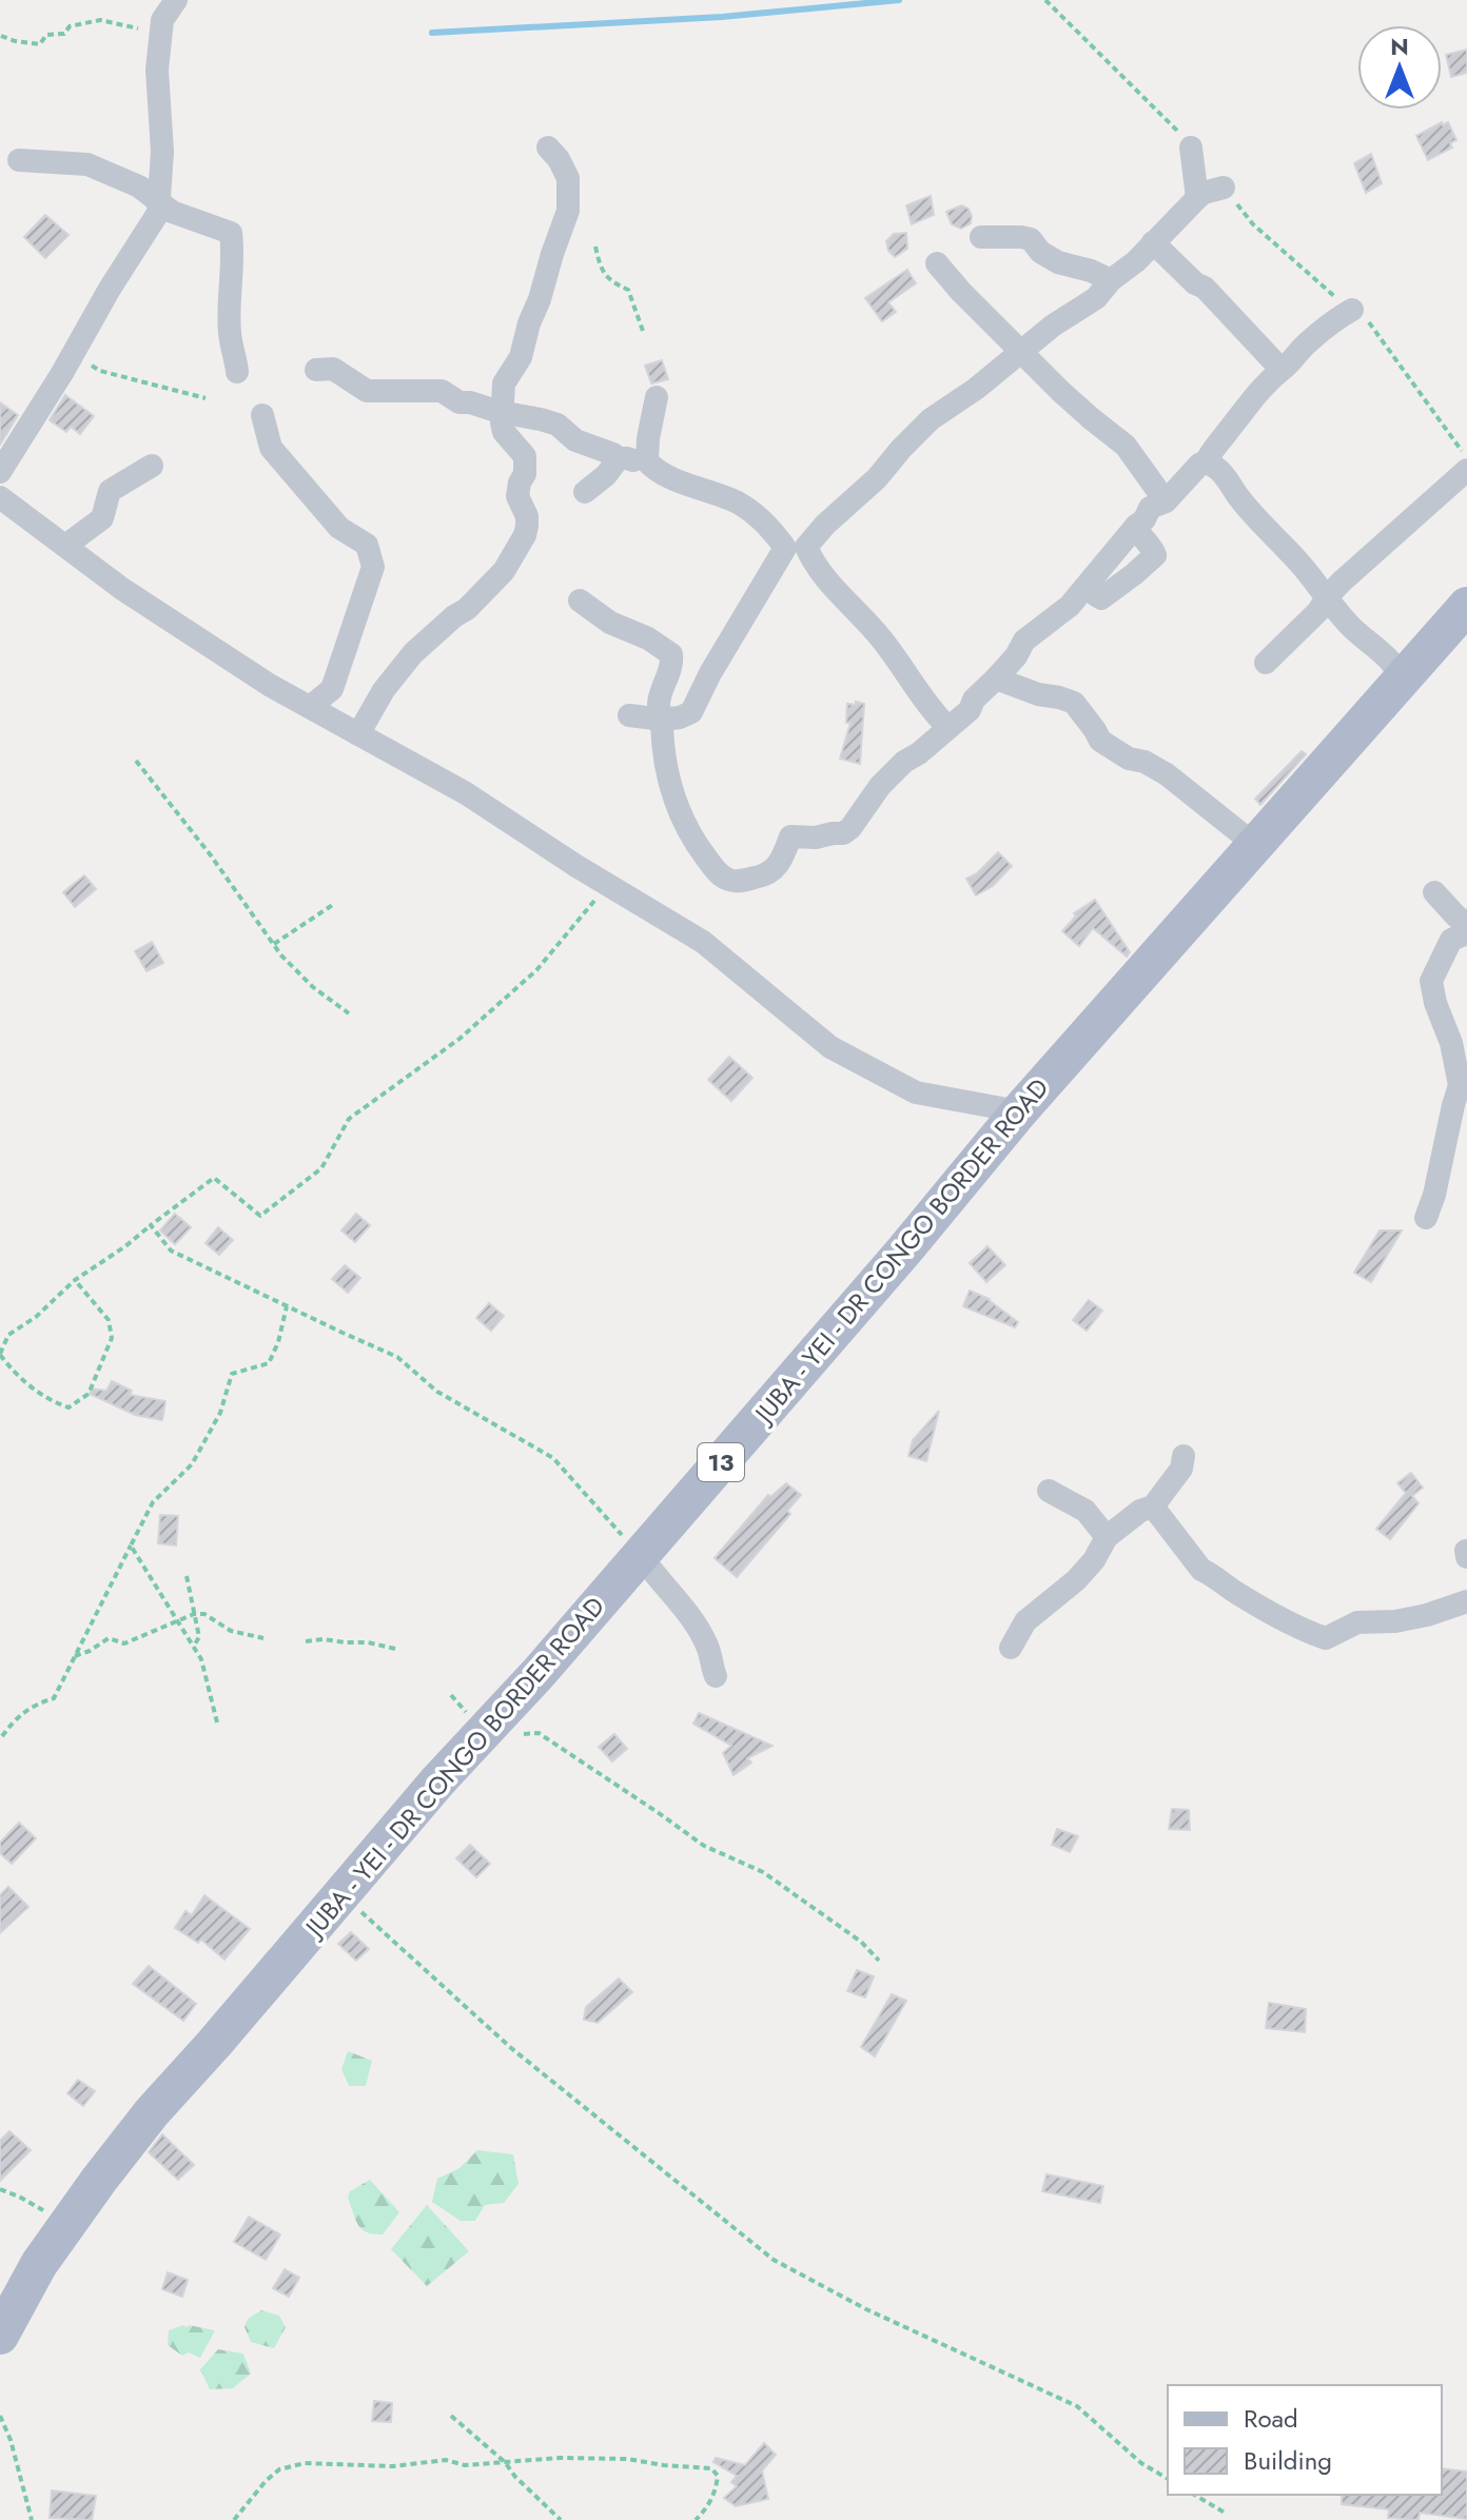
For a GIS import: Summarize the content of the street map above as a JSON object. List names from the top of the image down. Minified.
{"streets":{"main road":["JUBA - YEI - DR CONGO BORDER ROAD","13"]},"legend":["Road","Building"],"north":"top"}
